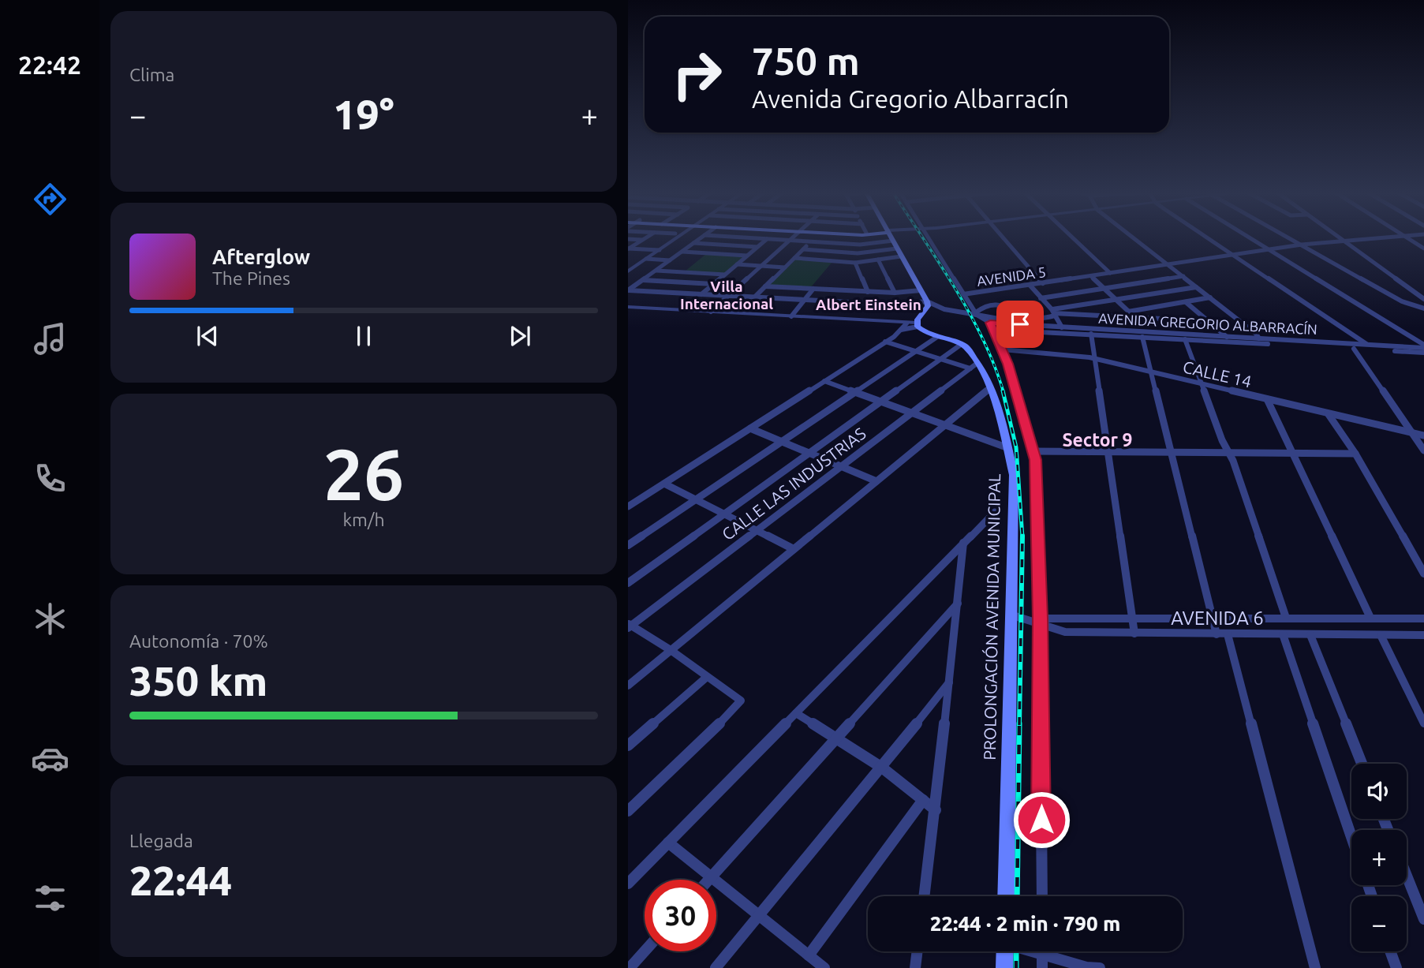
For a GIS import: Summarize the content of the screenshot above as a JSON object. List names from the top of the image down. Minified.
{"streets":{"main road":["PROLONGACIÓN AVENIDA MUNICIPAL"],"street":["AVENIDA 5","AVENIDA GREGORIO ALBARRACÍN","CALLE 14","CALLE LAS INDUSTRIAS","AVENIDA 6"]},"crossings":[["CALLE LAS INDUSTRIAS","PROLONGACIÓN AVENIDA MUNICIPAL"],["PROLONGACIÓN AVENIDA MUNICIPAL","AVENIDA 6"]],"districts":["Villa Internacional","Albert Einstein","Sector 9"],"page":{"tabs":"22:42","tile":["Clima",["26","km/h"],["Autonomía · 70%","350 km"],["Llegada","22:44"]],"turn":["750 m","Avenida Gregorio Albarracín"],"heat":["−","19°","+"],"song":["Afterglow","The Pines"],"map_buttons":["+","−"],"limit":"30","trip":"22:44 · 2 min · 790 m"}}
